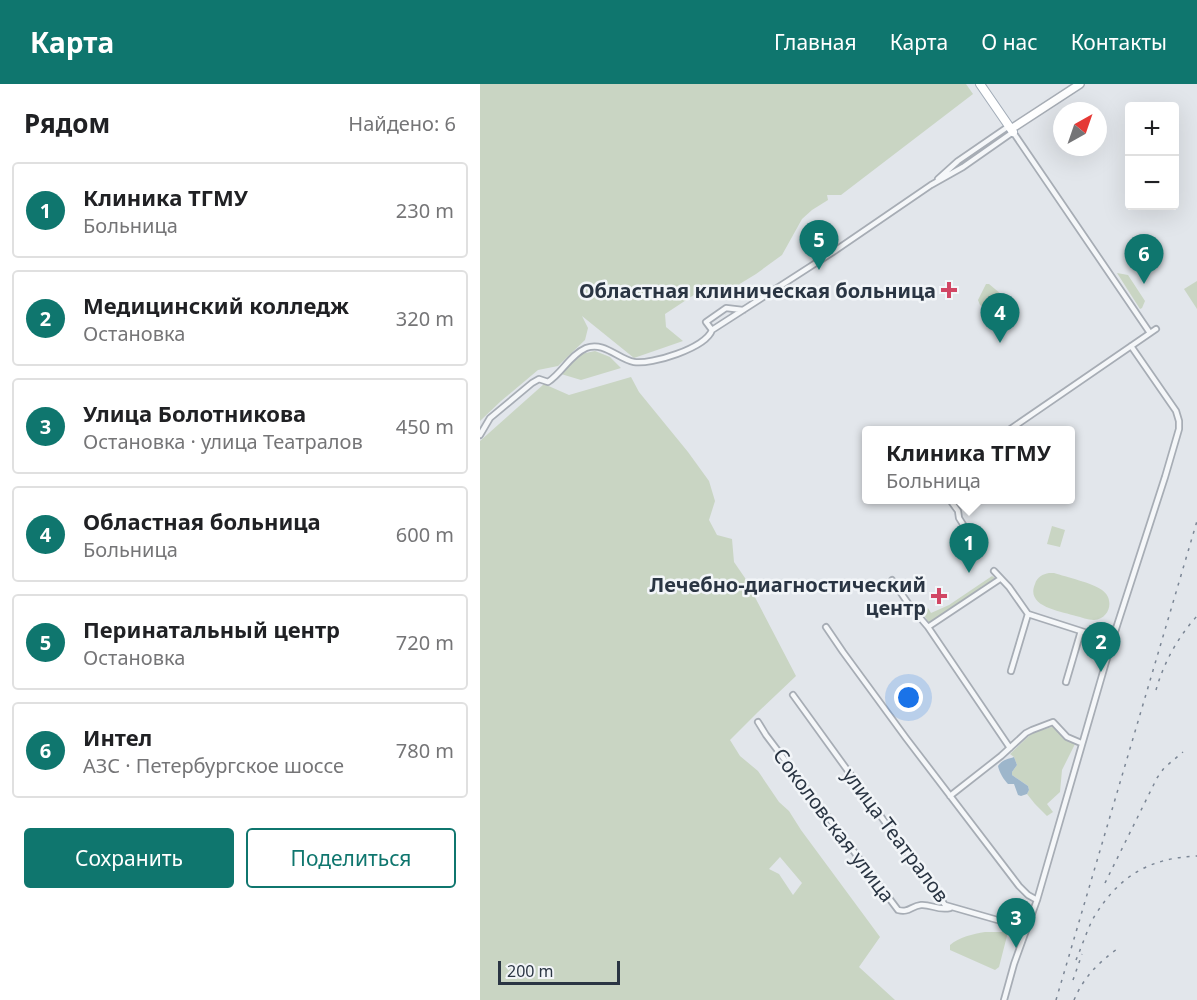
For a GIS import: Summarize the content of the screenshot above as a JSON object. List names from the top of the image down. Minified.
{"streets":{"street":["Соколовская улица","улица Театралов"]},"crossings":[["Соколовская улица","улица Театралов"]],"places":{"health":["Областная клиническая больница","Лечебно-диагностический центр"]},"scale_bar":"200 m","north":"top right","page":{"header":"Карта","nav":["Главная","Карта","О нас","Контакты"],"heading":["Рядом","Найдено: 6"],"map_buttons":["+","−"],"list":[{"mark":"1","name":"Клиника ТГМУ","note":"Больница","value":"230 m"},{"mark":"2","name":"Медицинский колледж","note":"Остановка","value":"320 m"},{"mark":"3","name":"Улица Болотникова","note":"Остановка · улица Театралов","value":"450 m"},{"mark":"4","name":"Областная больница","note":"Больница","value":"600 m"},{"mark":"5","name":"Перинатальный центр","note":"Остановка","value":"720 m"},{"mark":"6","name":"Интел","note":"АЗС · Петербургское шоссе","value":"780 m"}],"pins":["5","6","4","1","2","3"],"popup":["Клиника ТГМУ","Больница"],"buttons":["Сохранить","Поделиться"],"scale":"200 m"}}
